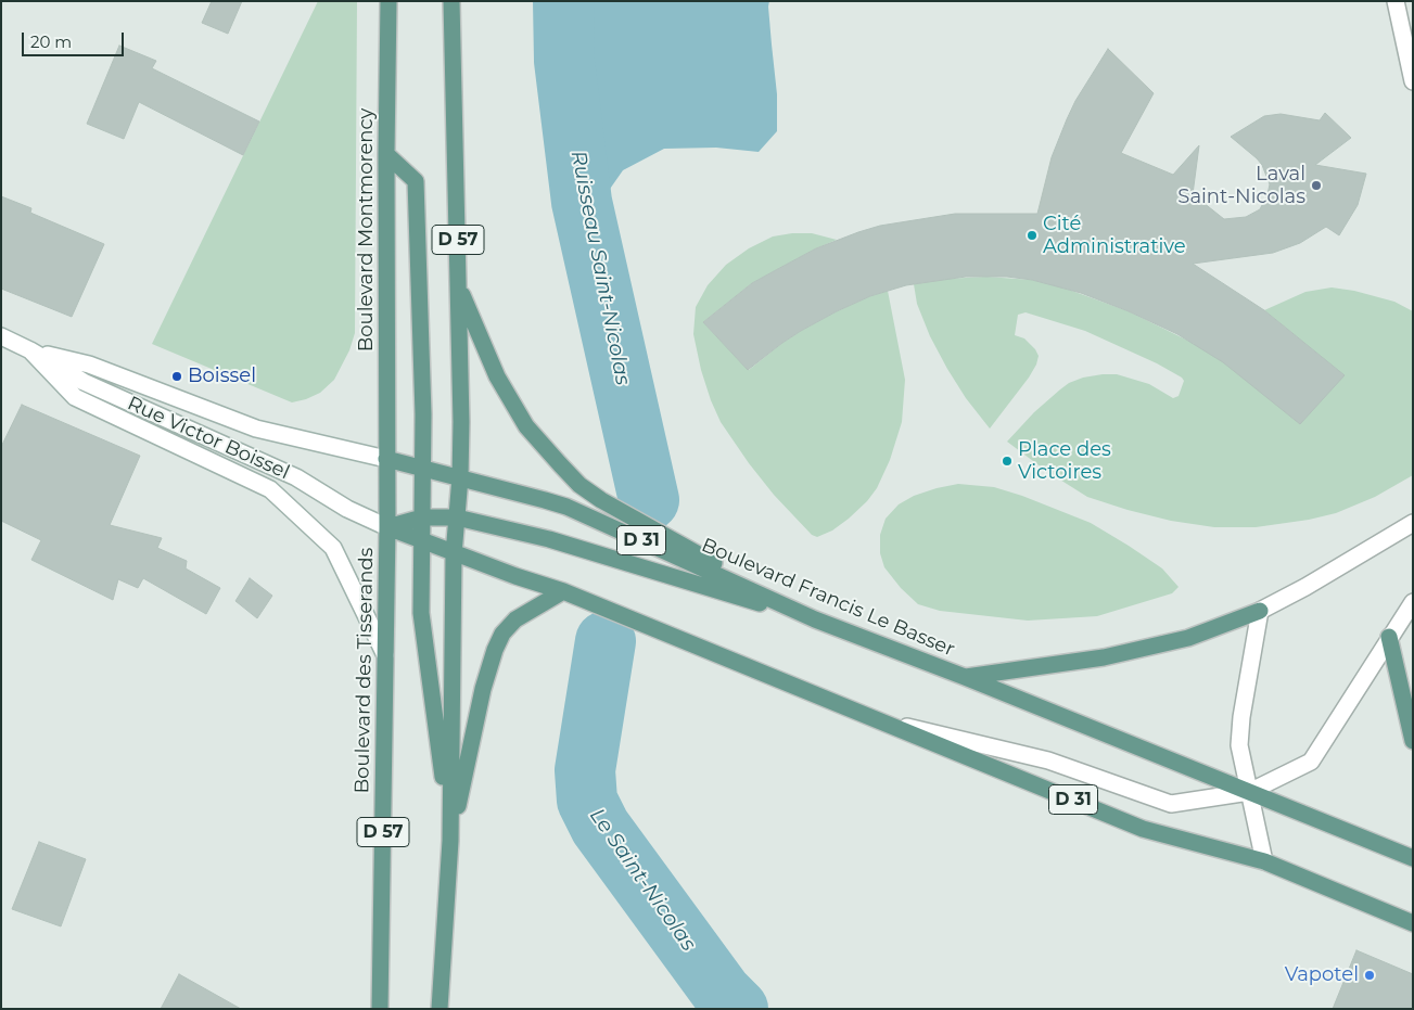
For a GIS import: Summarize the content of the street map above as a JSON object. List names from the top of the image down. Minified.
{"streets":{"main road":["Boulevard Montmorency","D 57","Rue Victor Boissel","D 31","Boulevard Francis Le Basser","Boulevard des Tisserands"]},"crossings":[["Boulevard Montmorency","D 57"],["Boulevard Montmorency","Rue Victor Boissel"],["Boulevard Montmorency","Boulevard Francis Le Basser"],["D 57","Rue Victor Boissel"],["D 57","Boulevard Francis Le Basser"],["D 57","Boulevard des Tisserands"],["Rue Victor Boissel","Boulevard Francis Le Basser"],["Rue Victor Boissel","Boulevard des Tisserands"]],"water":["Ruisseau Saint-Nicolas","Le Saint-Nicolas"],"places":["Laval Saint-Nicolas","Cité Administrative","Boissel","Place des Victoires","Vapotel"],"scale_bar":"20 m"}
